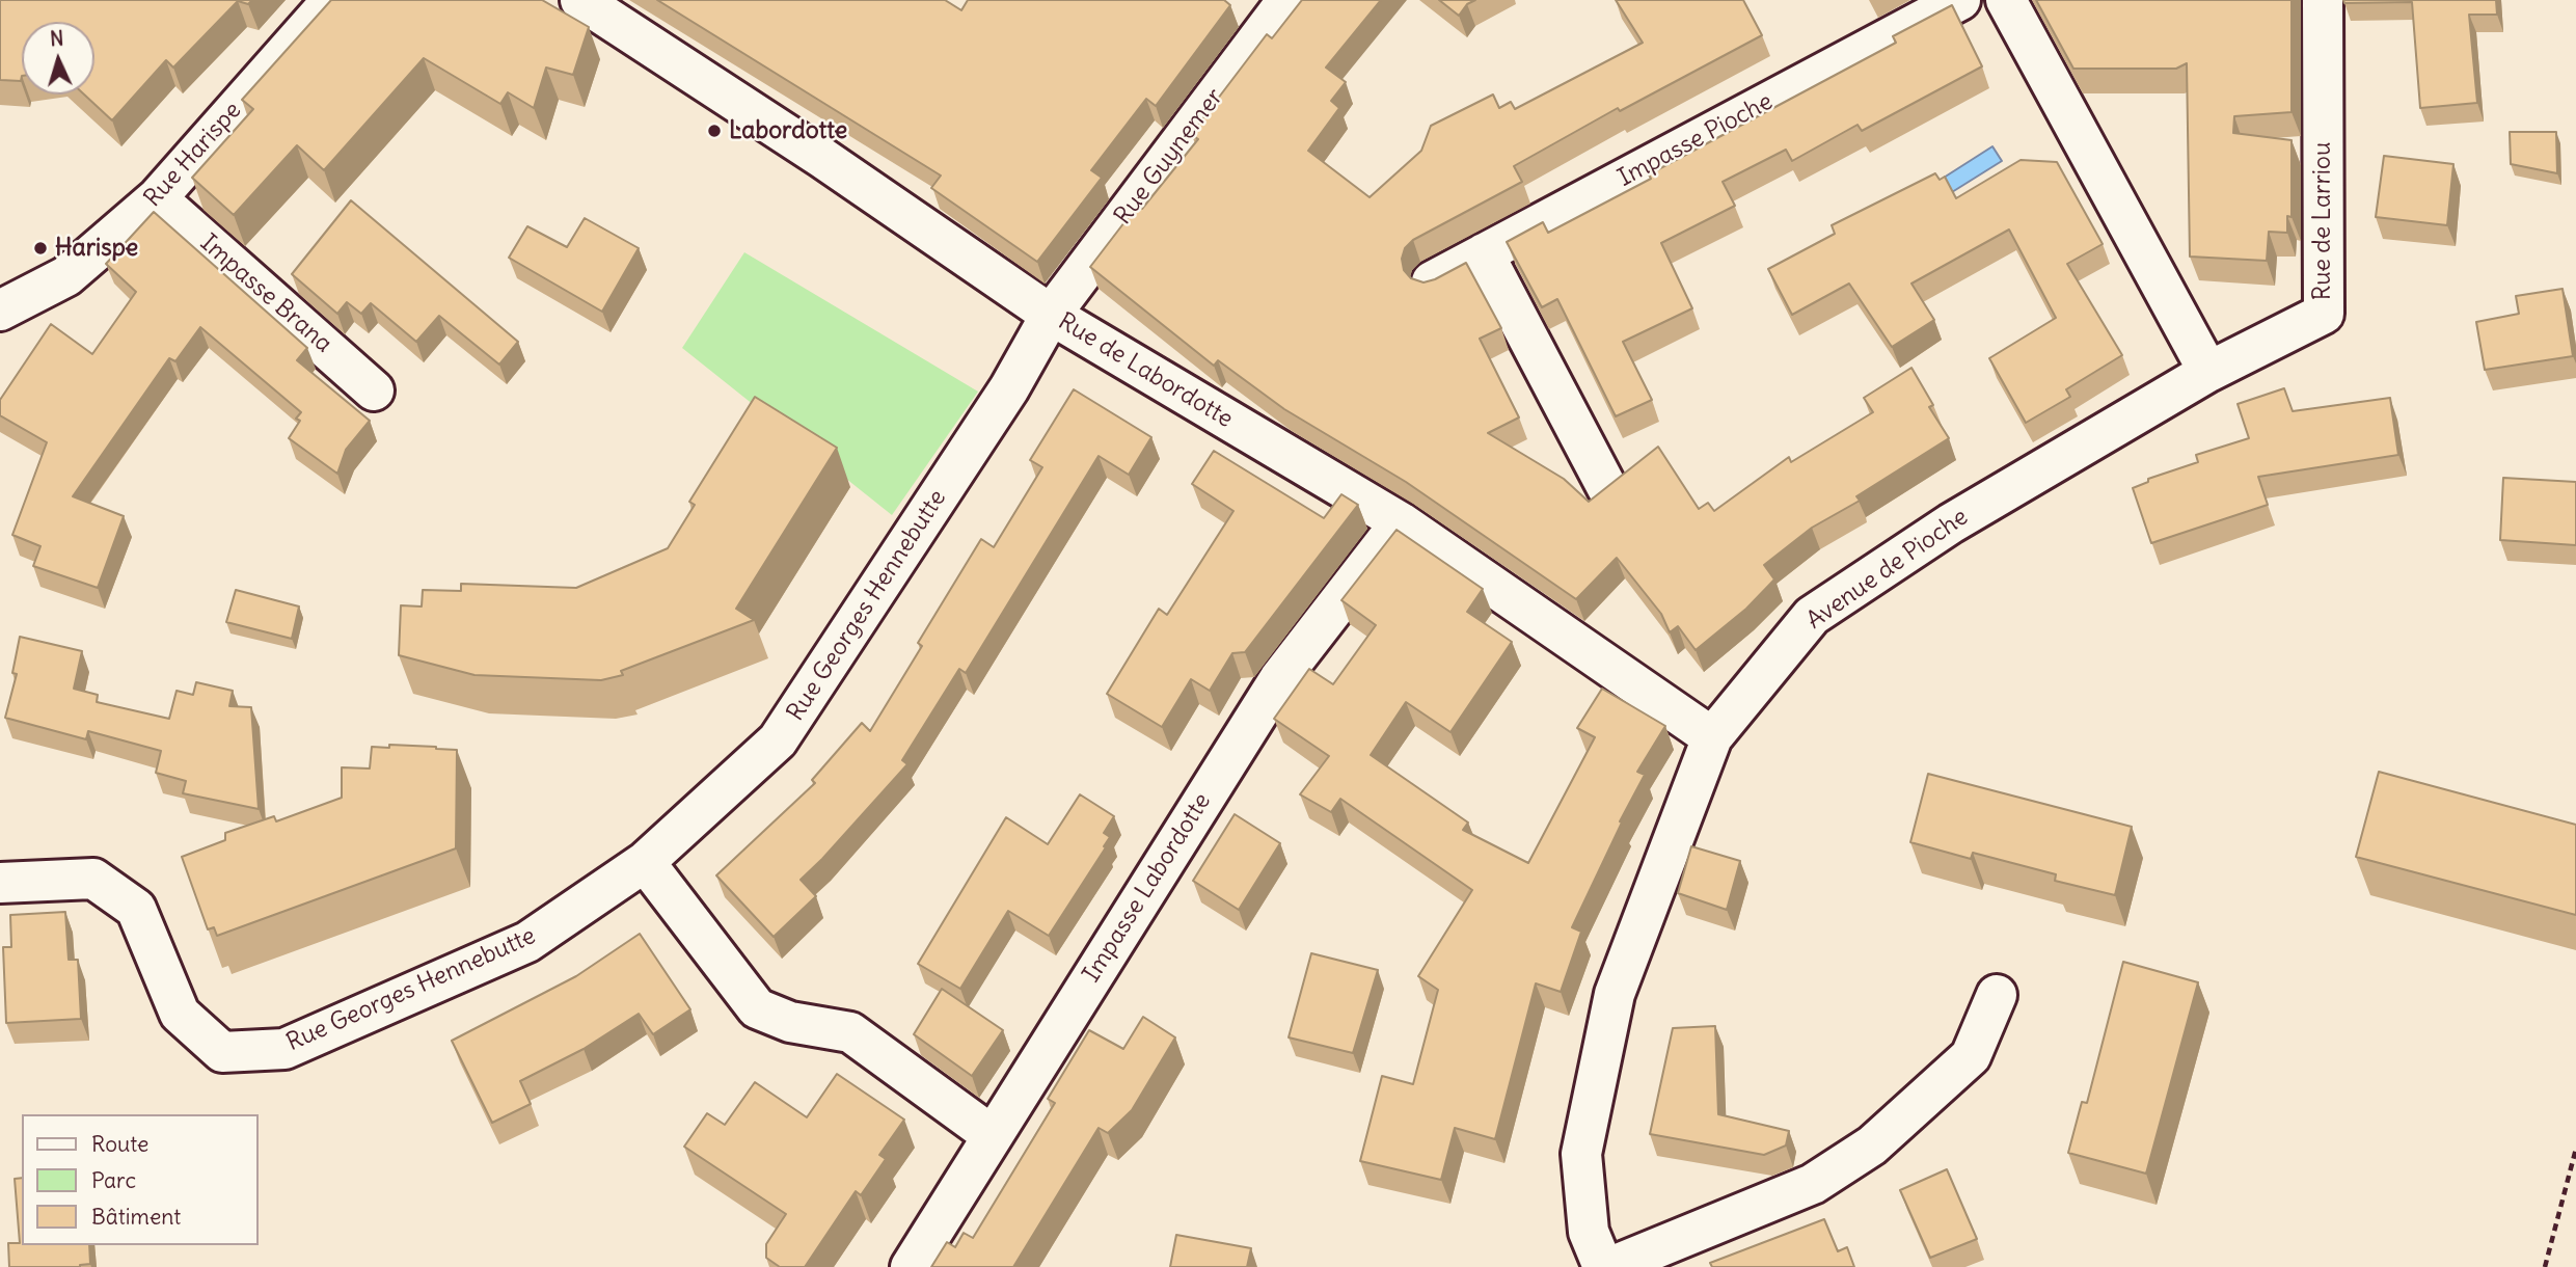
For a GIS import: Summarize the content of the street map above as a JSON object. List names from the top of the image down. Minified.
{"streets":{"street":["Impasse Pioche","Rue Harispe","Rue Guynemer","Rue de Larriou","Impasse Brana","Rue de Labordotte","Avenue de Pioche","Rue Georges Hennebutte","Impasse Labordotte"]},"crossings":[["Rue Harispe","Impasse Brana"],["Rue Guynemer","Rue de Labordotte"],["Rue Guynemer","Rue Georges Hennebutte"],["Rue de Larriou","Avenue de Pioche"],["Rue de Labordotte","Avenue de Pioche"],["Rue de Labordotte","Rue Georges Hennebutte"],["Rue de Labordotte","Impasse Labordotte"]],"places":["Labordotte","Harispe"],"legend":["Route","Parc","Bâtiment"],"north":"top"}
